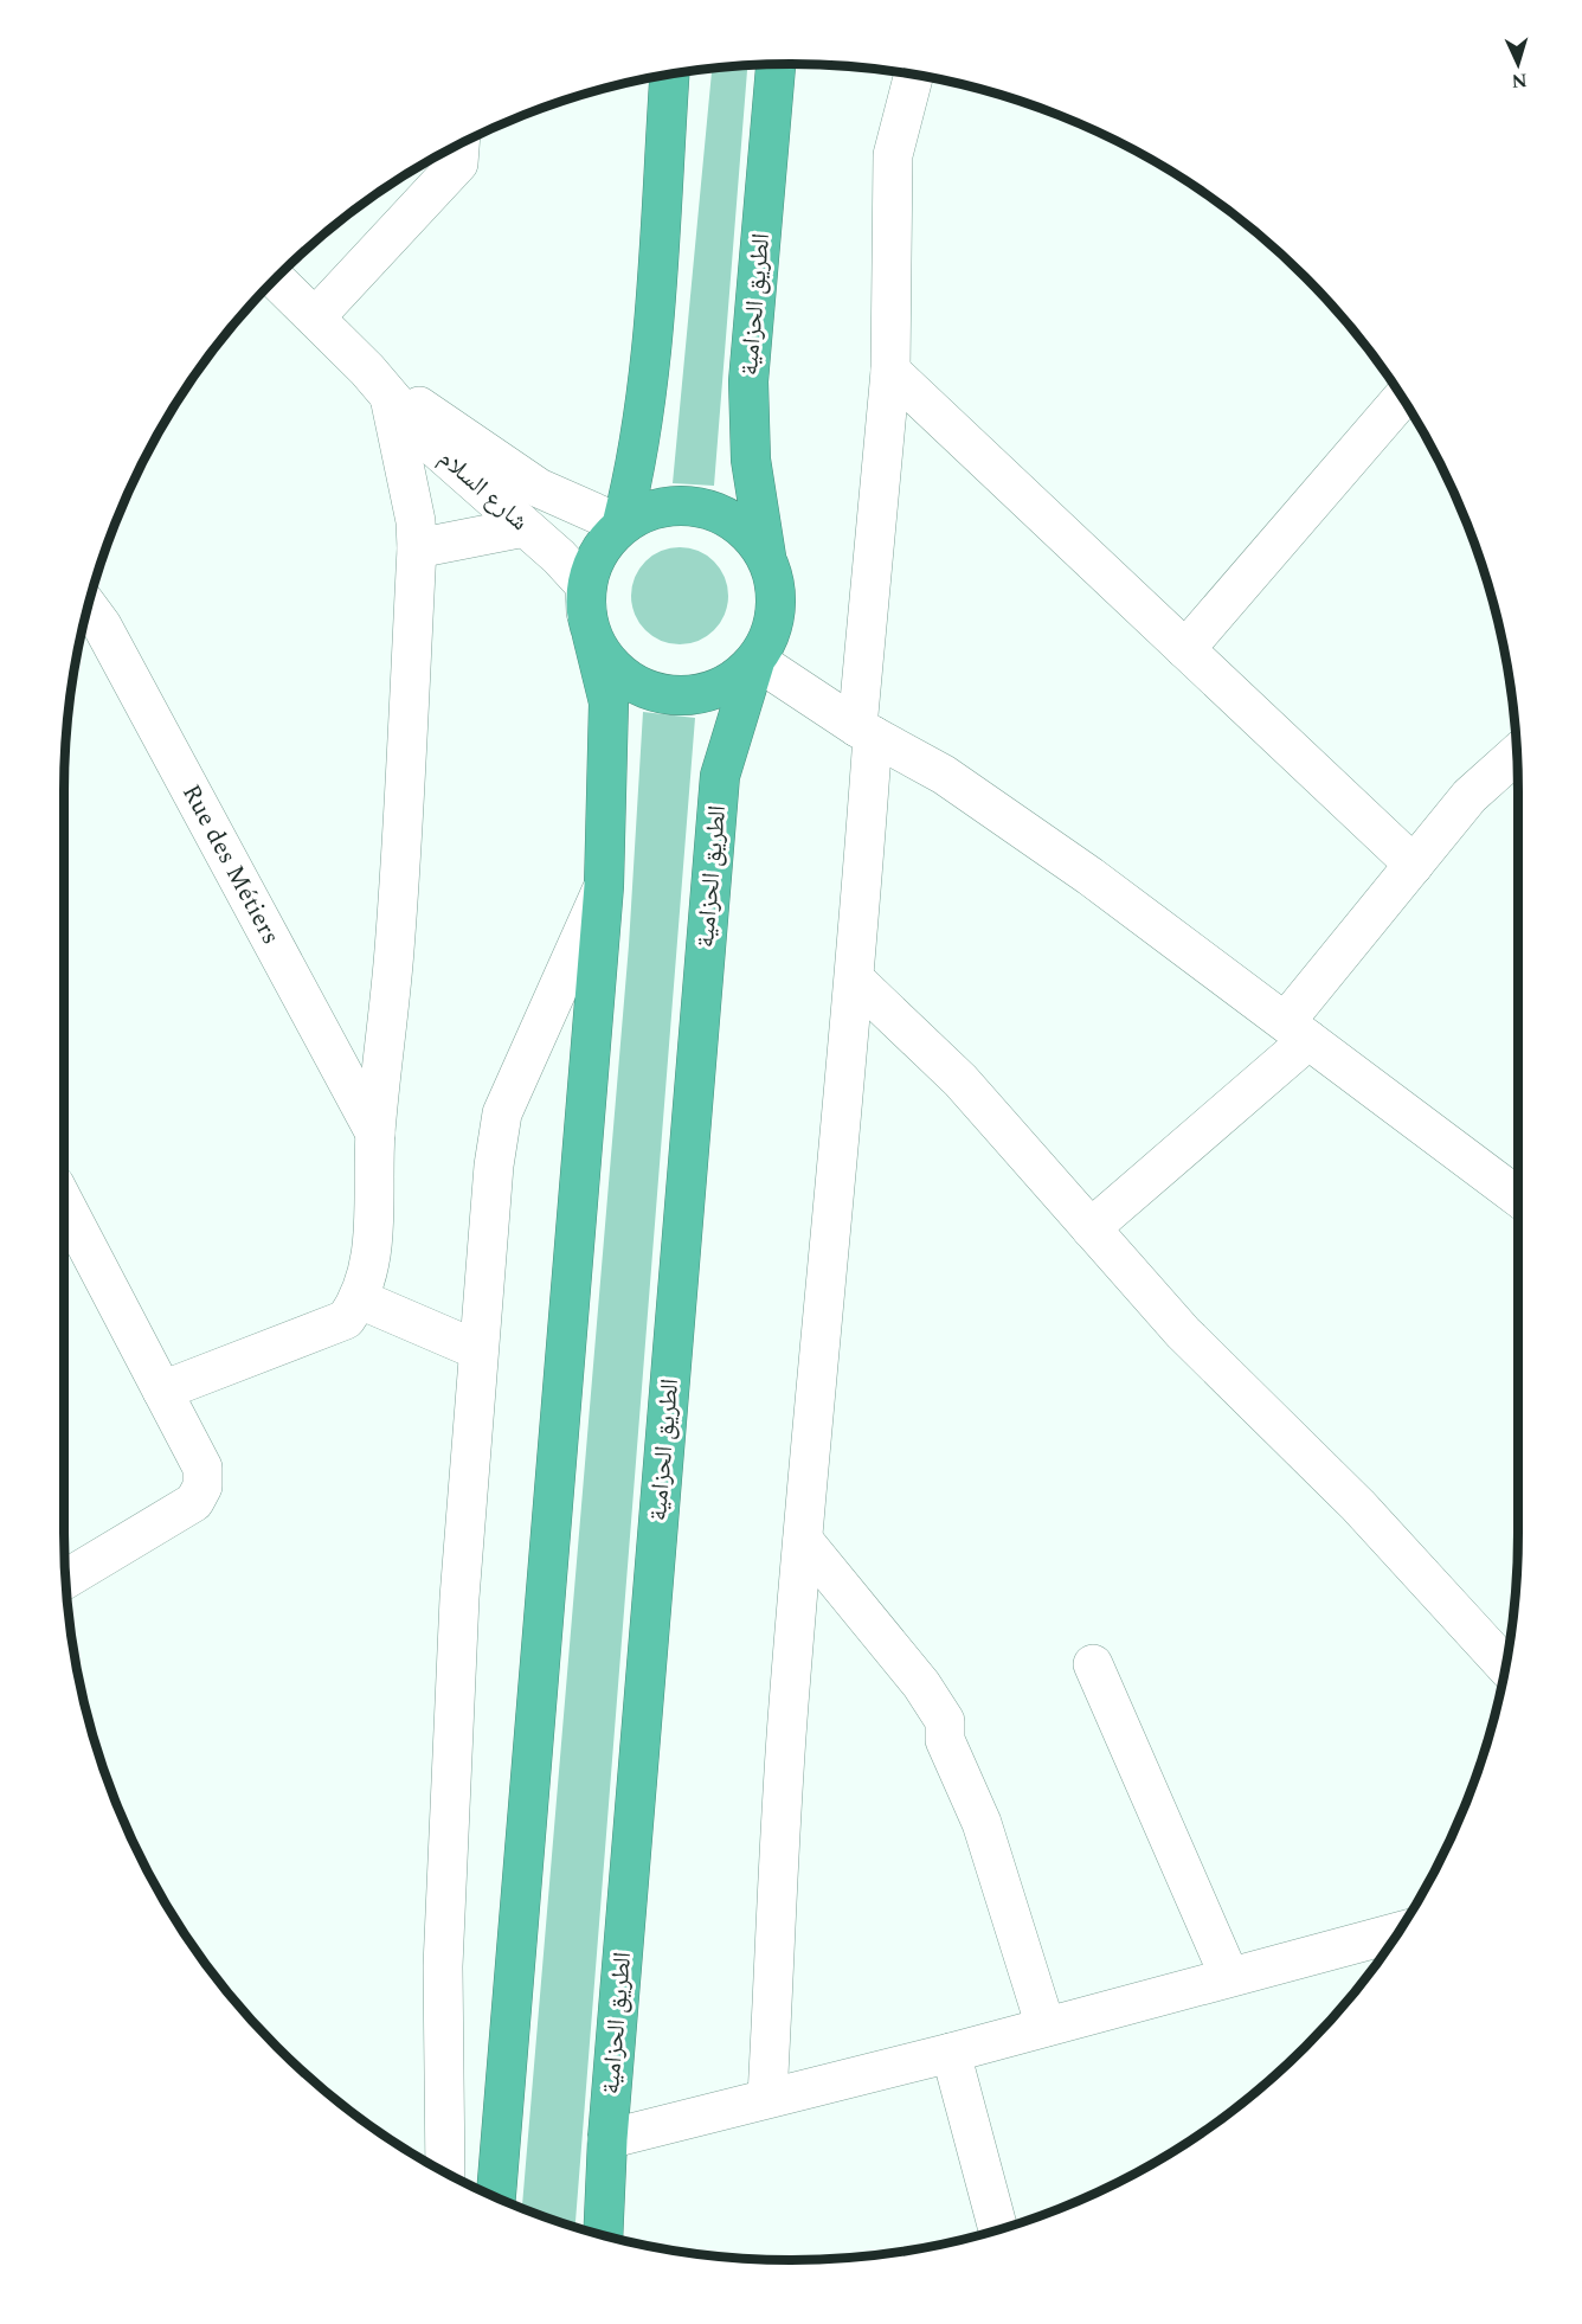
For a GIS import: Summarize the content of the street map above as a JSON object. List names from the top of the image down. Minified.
{"streets":{"highway":["الطريق الحزامية"],"street":["شارع السلام","Rue des Métiers"]},"crossings":[["الطريق الحزامية","شارع السلام"]],"north":"bottom"}
